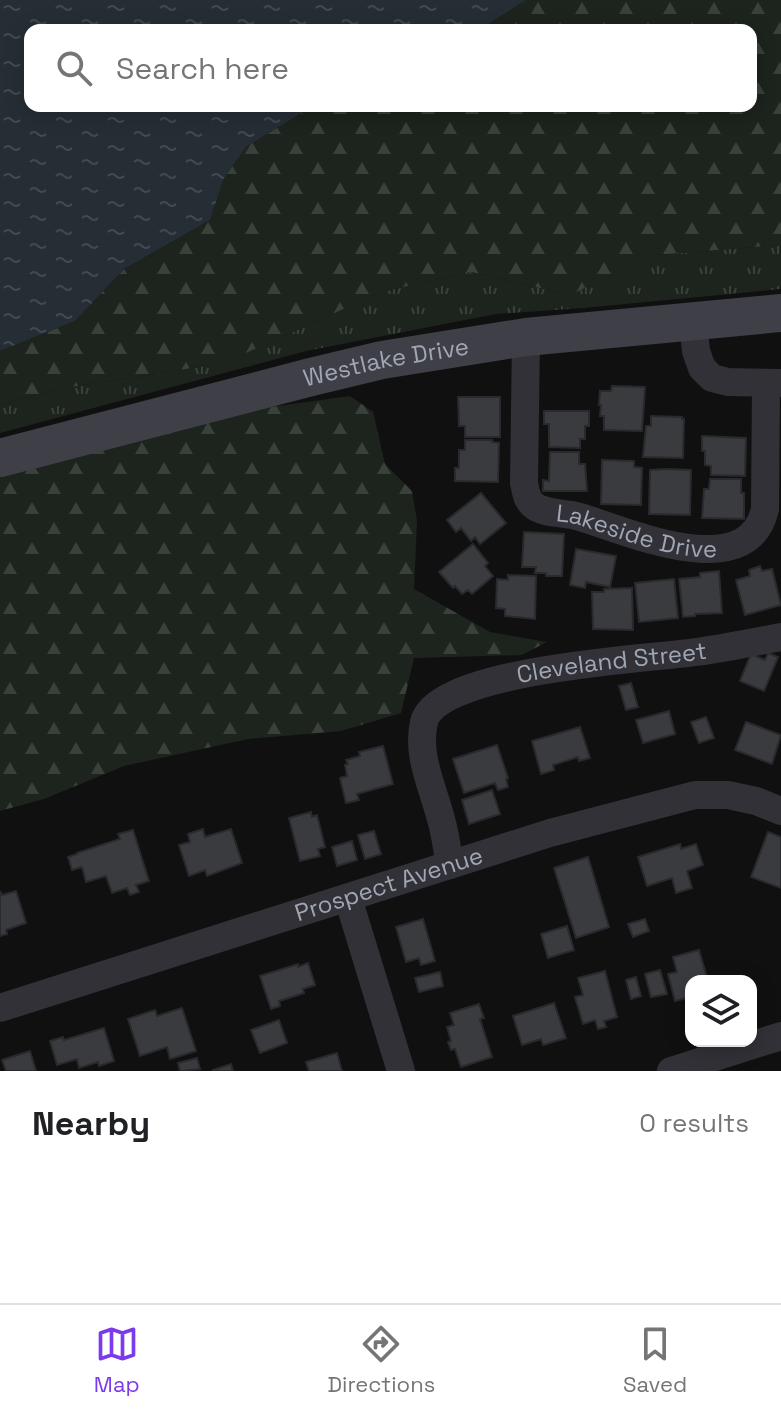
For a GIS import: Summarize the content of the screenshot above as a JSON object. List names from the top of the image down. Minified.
{"streets":{"street":["Westlake Drive","Lakeside Drive","Cleveland Street","Prospect Avenue"]},"crossings":[["Westlake Drive","Lakeside Drive"],["Cleveland Street","Prospect Avenue"]],"page":{"search":"Search here","heading":["Nearby","0 results"],"nav":["Map","Directions","Saved"]}}
